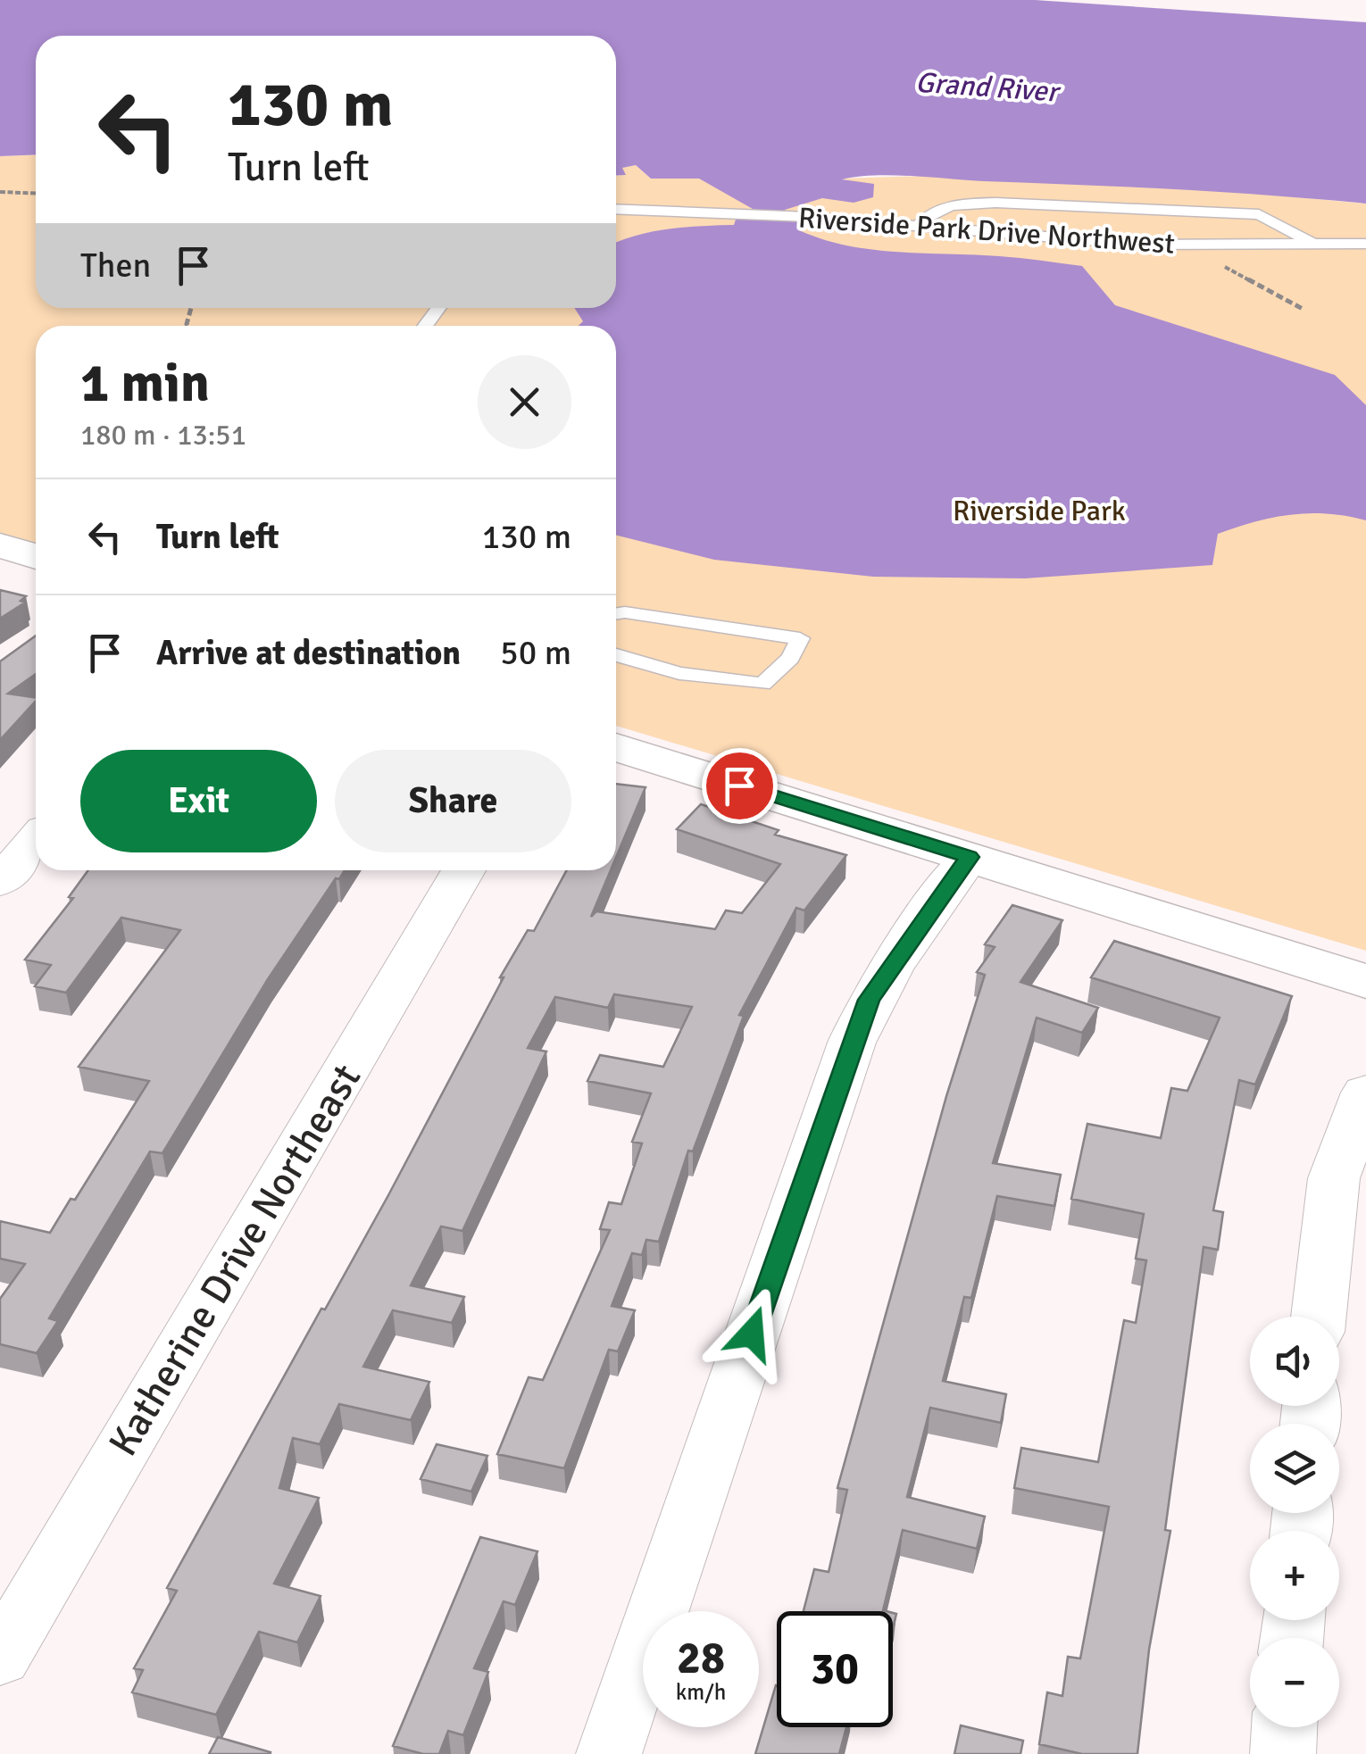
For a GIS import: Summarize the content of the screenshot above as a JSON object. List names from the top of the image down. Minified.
{"streets":{"street":["Katherine Drive Northeast"],"lane":["Riverside Park Drive Northwest"]},"water":["Grand River"],"parks":["Riverside Park"],"page":{"turn":["130 m","Turn left"],"then":"Then","heading":["1 min","180 m · 13:51"],"list":[{"name":"Turn left","value":"130 m"},{"name":"Arrive at destination","value":"50 m"}],"buttons":["Exit","Share"],"map_buttons":["+","−"],"speed":"28 km/h","limit":"30"}}
